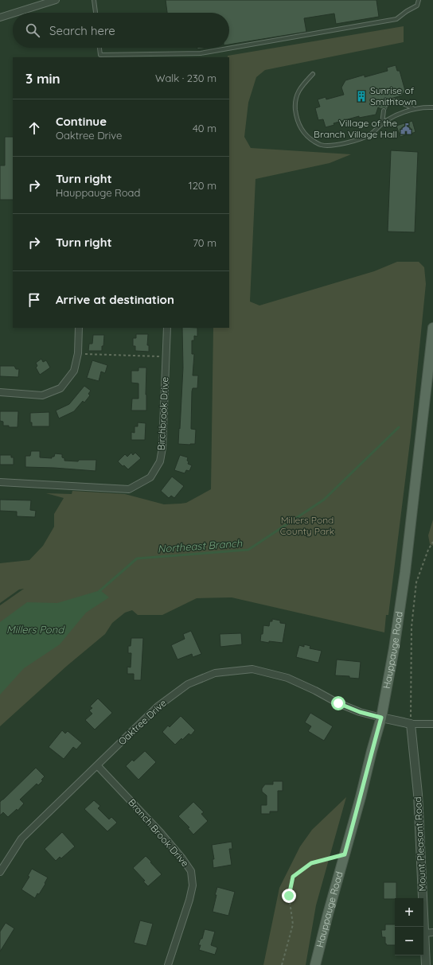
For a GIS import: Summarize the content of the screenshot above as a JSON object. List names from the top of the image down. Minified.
{"streets":{"main road":["Hauppauge Road"],"street":["Birchbrook Drive","Oaktree Drive","Branch Brook Drive","Mount Pleasant Road"]},"crossings":[["Hauppauge Road","Oaktree Drive"],["Oaktree Drive","Branch Brook Drive"]],"water":["Northeast Branch","Millers Pond"],"parks":["Millers Pond County Park"],"places":{"building":["Sunrise of Smithtown"],"public building":["Village of the Branch Village Hall"]},"page":{"search":"Search here","heading":["3 min","Walk · 230 m"],"list":[["Continue","Oaktree Drive","40 m"],["Turn right","Hauppauge Road","120 m"],["Turn right","70 m"],"Arrive at destination"],"map_buttons":["+","−"]}}
